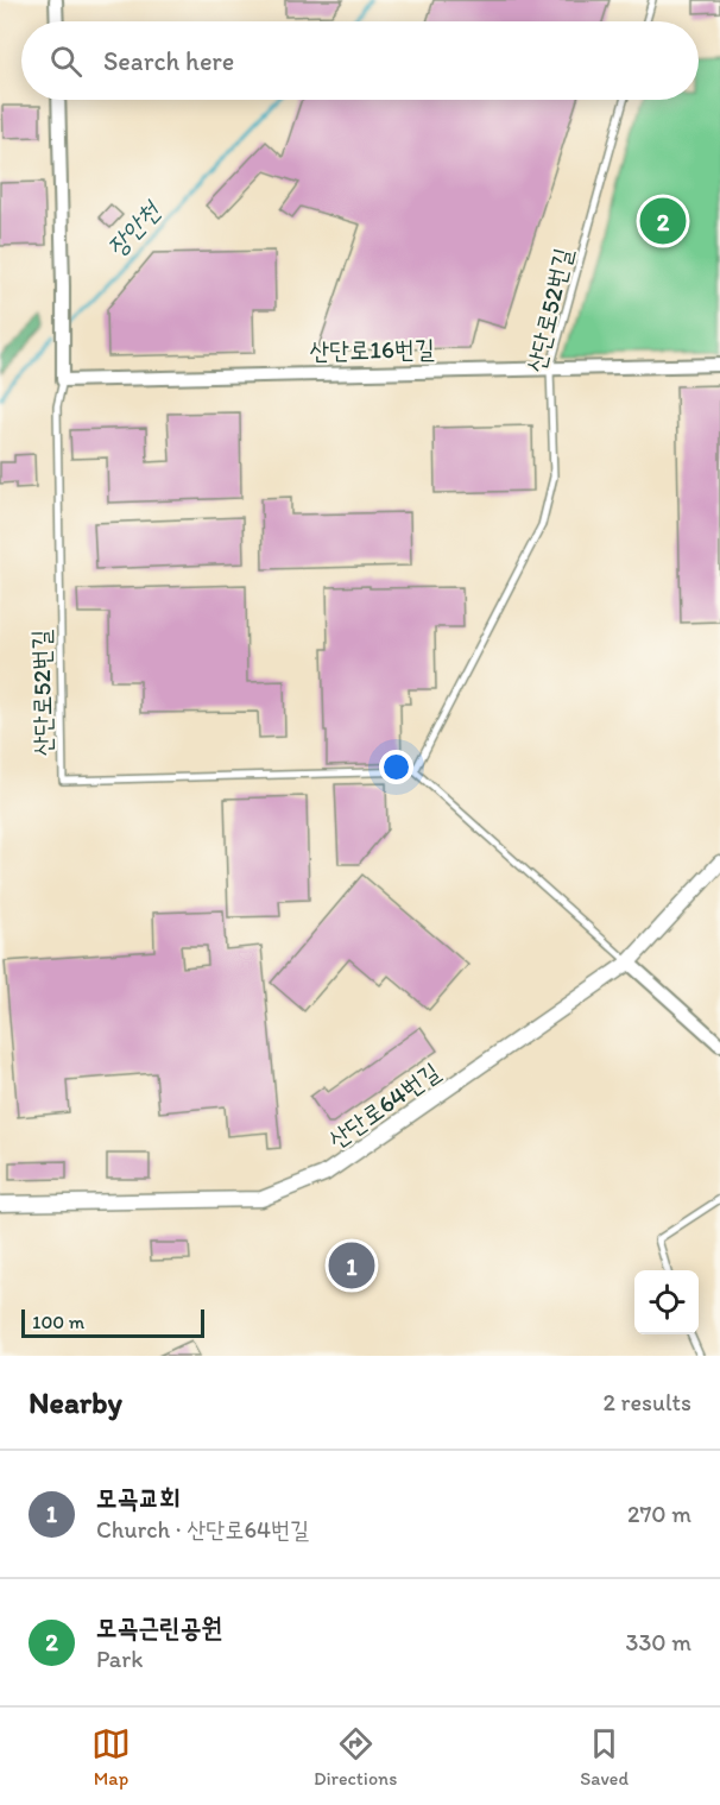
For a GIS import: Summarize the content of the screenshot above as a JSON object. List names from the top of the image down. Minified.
{"streets":{"street":["산단로16번길","산단로64번길"],"lane":["산단로52번길"]},"crossings":[["산단로52번길","산단로16번길"]],"water":["장안천"],"scale_bar":"100 m","page":{"search":"Search here","pins":["2","1"],"scale":"100 m","heading":["Nearby","2 results"],"list":[{"mark":"1","name":"모곡교회","note":"Church · 산단로64번길","value":"270 m"},{"mark":"2","name":"모곡근린공원","note":"Park","value":"330 m"}],"nav":["Map","Directions","Saved"]}}
